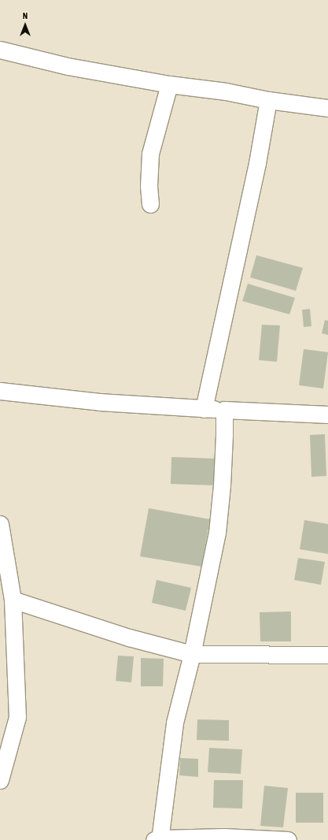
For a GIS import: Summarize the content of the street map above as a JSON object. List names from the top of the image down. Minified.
{"north":"top"}
